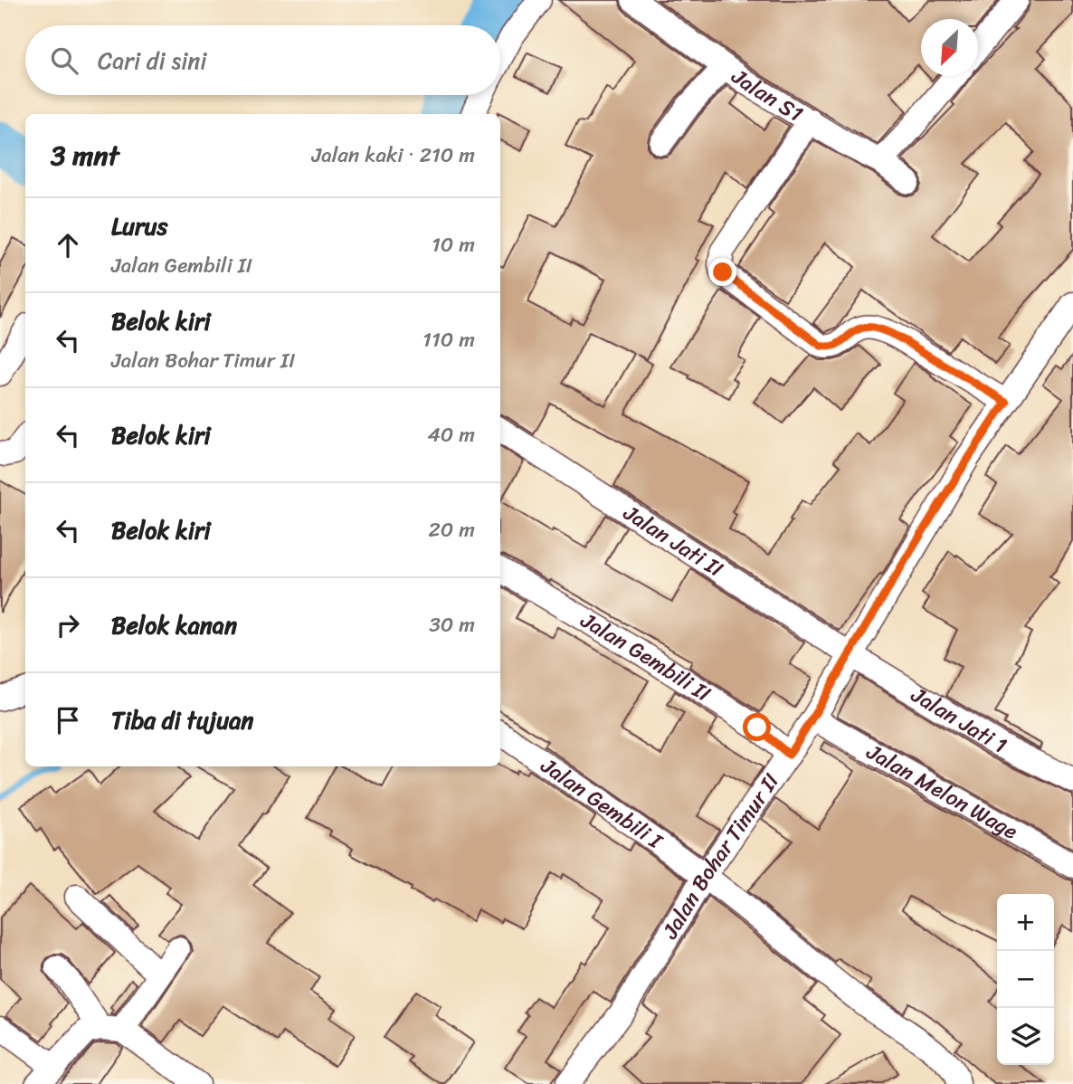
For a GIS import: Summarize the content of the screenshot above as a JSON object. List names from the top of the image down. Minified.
{"streets":{"street":["Jalan S1","Jalan Jati II","Jalan Gembili II","Jalan Jati 1","Jalan Melon Wage","Jalan Gembili I","Jalan Bohar Timur II"]},"crossings":[["Jalan Jati II","Jalan Jati 1"],["Jalan Jati II","Jalan Bohar Timur II"],["Jalan Gembili II","Jalan Bohar Timur II"],["Jalan Jati 1","Jalan Bohar Timur II"],["Jalan Melon Wage","Jalan Bohar Timur II"],["Jalan Gembili I","Jalan Bohar Timur II"]],"north":"bottom left","page":{"search":"Cari di sini","heading":["3 mnt","Jalan kaki · 210 m"],"list":[["Lurus","Jalan Gembili II","10 m"],["Belok kiri","Jalan Bohar Timur II","110 m"],["Belok kiri","40 m"],["Belok kiri","20 m"],["Belok kanan","30 m"],"Tiba di tujuan"],"map_buttons":["+","−"]}}
